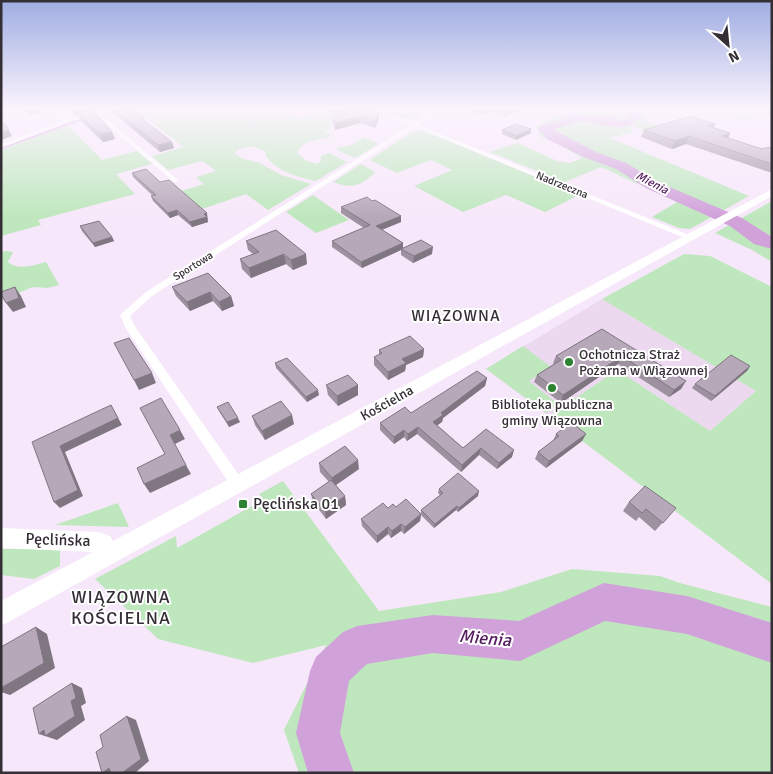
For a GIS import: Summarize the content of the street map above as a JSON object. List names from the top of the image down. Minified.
{"streets":{"street":["Nadrzeczna","Sportowa","Kościelna","Pęclińska"]},"crossings":[["Nadrzeczna","Kościelna"],["Sportowa","Kościelna"],["Kościelna","Pęclińska"]],"districts":["WIĄZOWNA","WIĄZOWNA KOŚCIELNA"],"water":["Mienia"],"places":{"other":["Ochotnicza Straż Pożarna w Wiązownej","Biblioteka publiczna gminy Wiązowna"],"transit":["Pęclińska 01"]},"north":"bottom right"}
